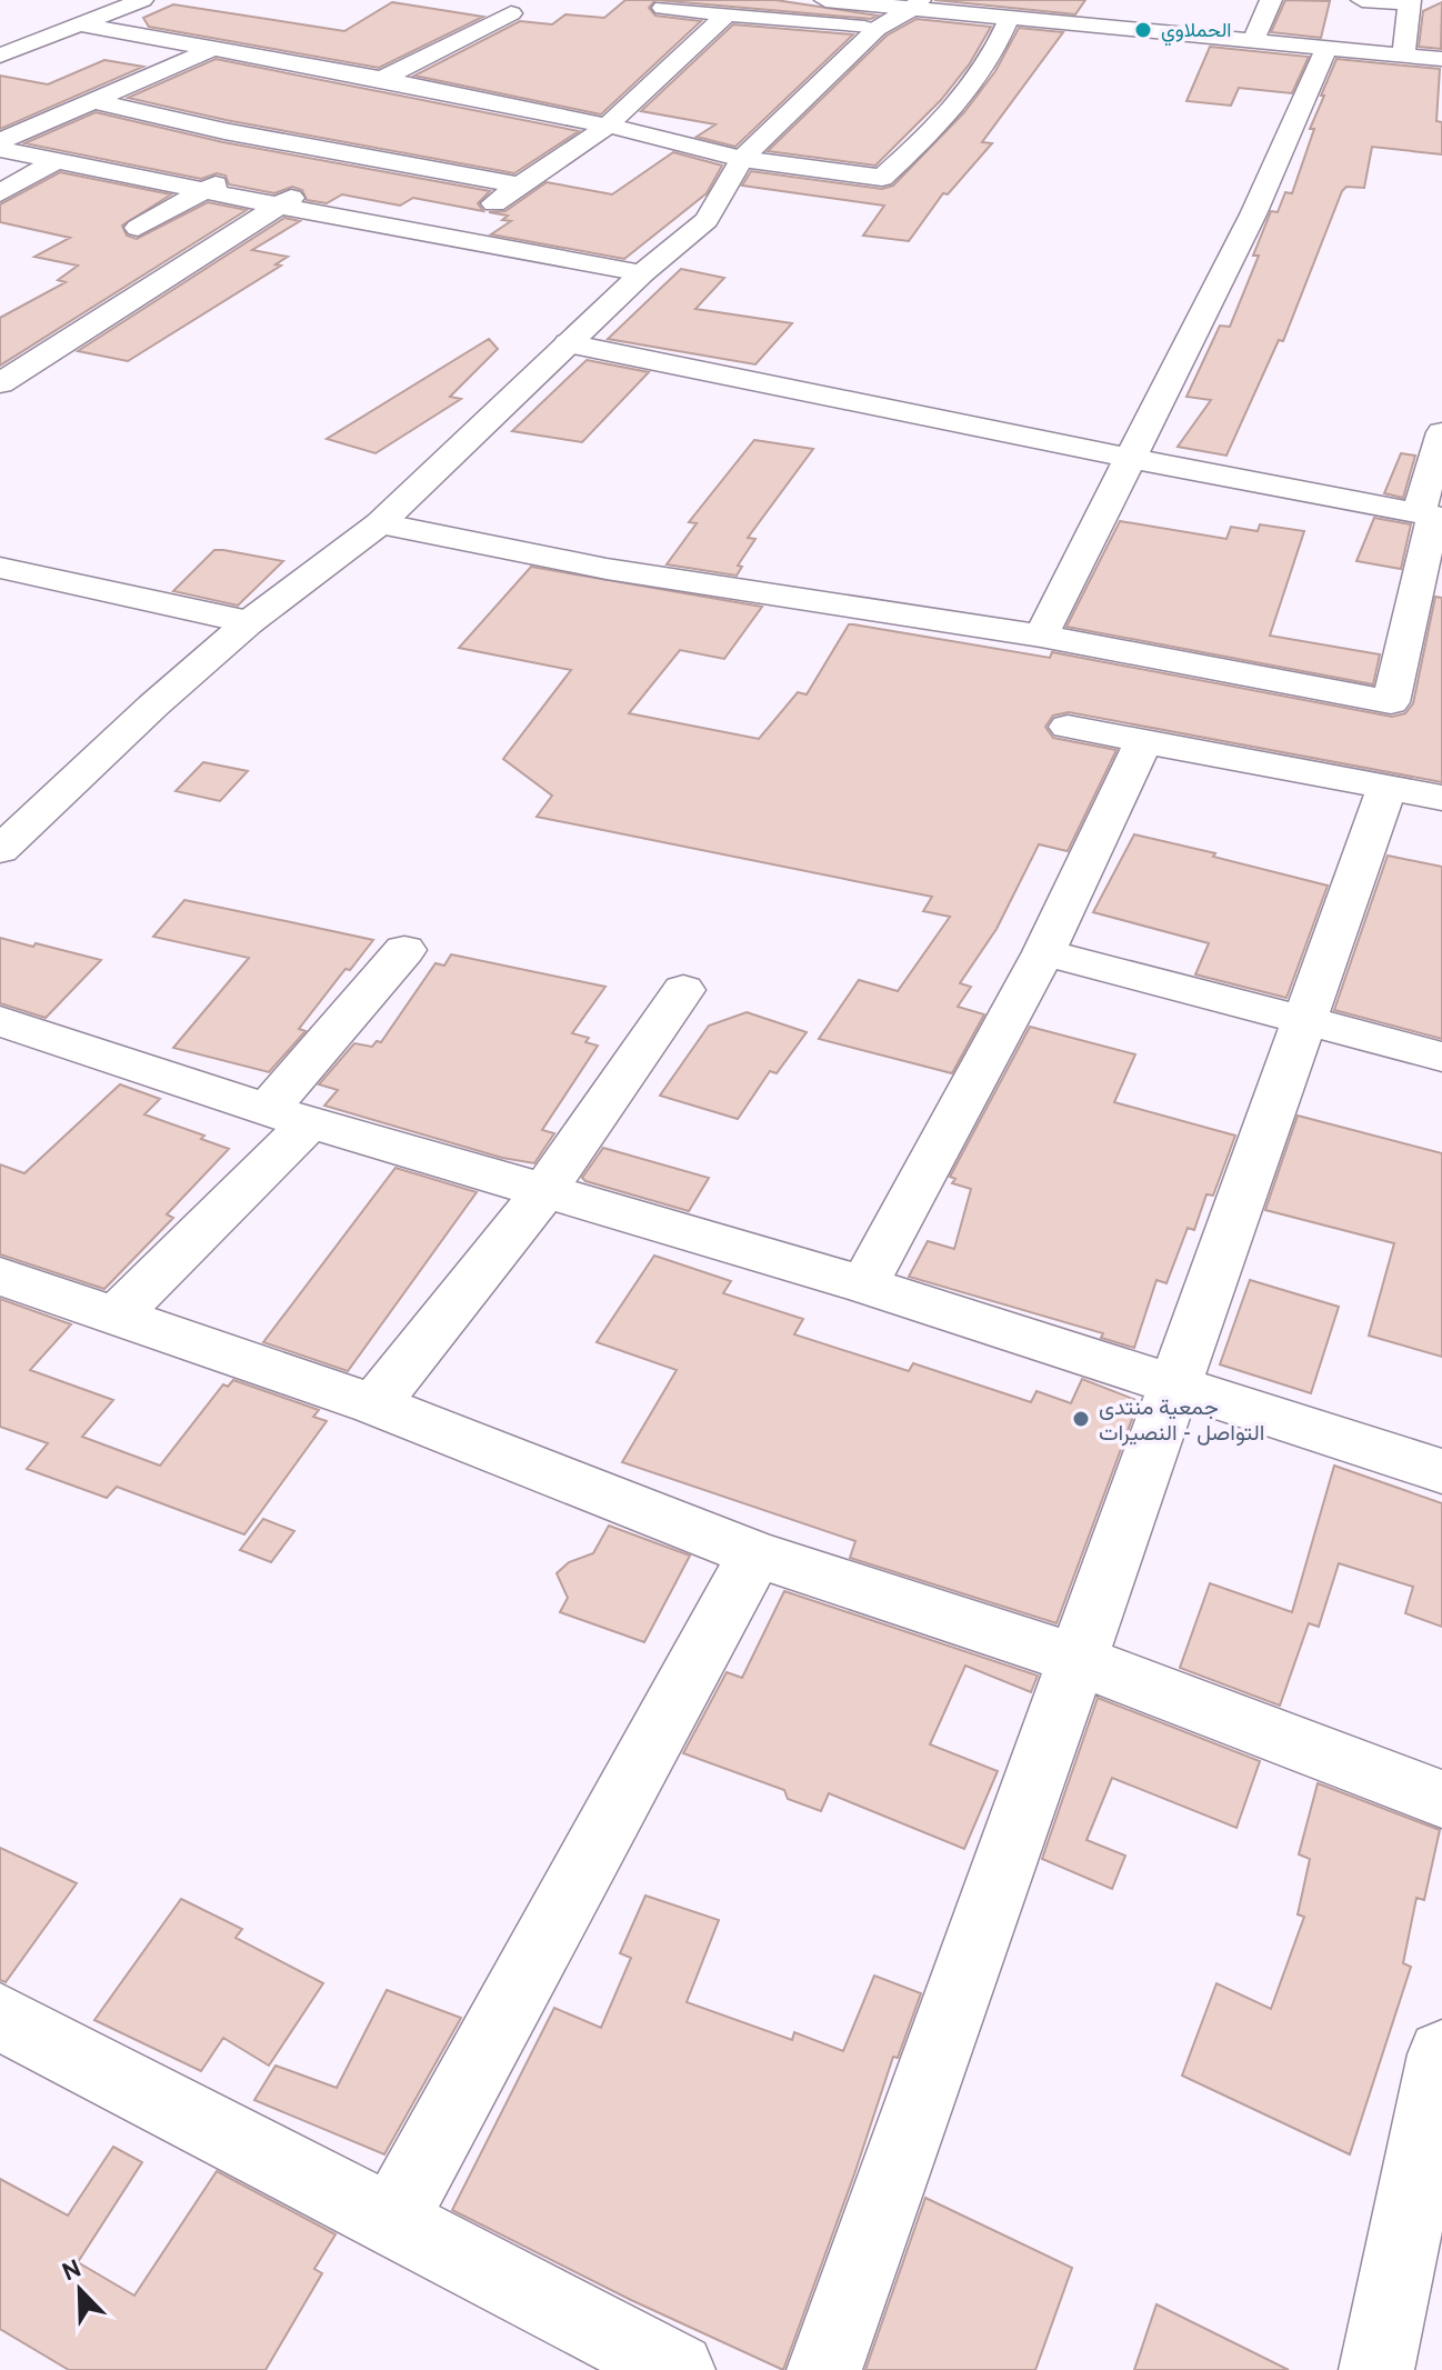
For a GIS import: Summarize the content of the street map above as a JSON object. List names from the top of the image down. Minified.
{"places":["الحملاوي","جمعية منتدى التواصل - النصيرات"],"north":"top left"}
